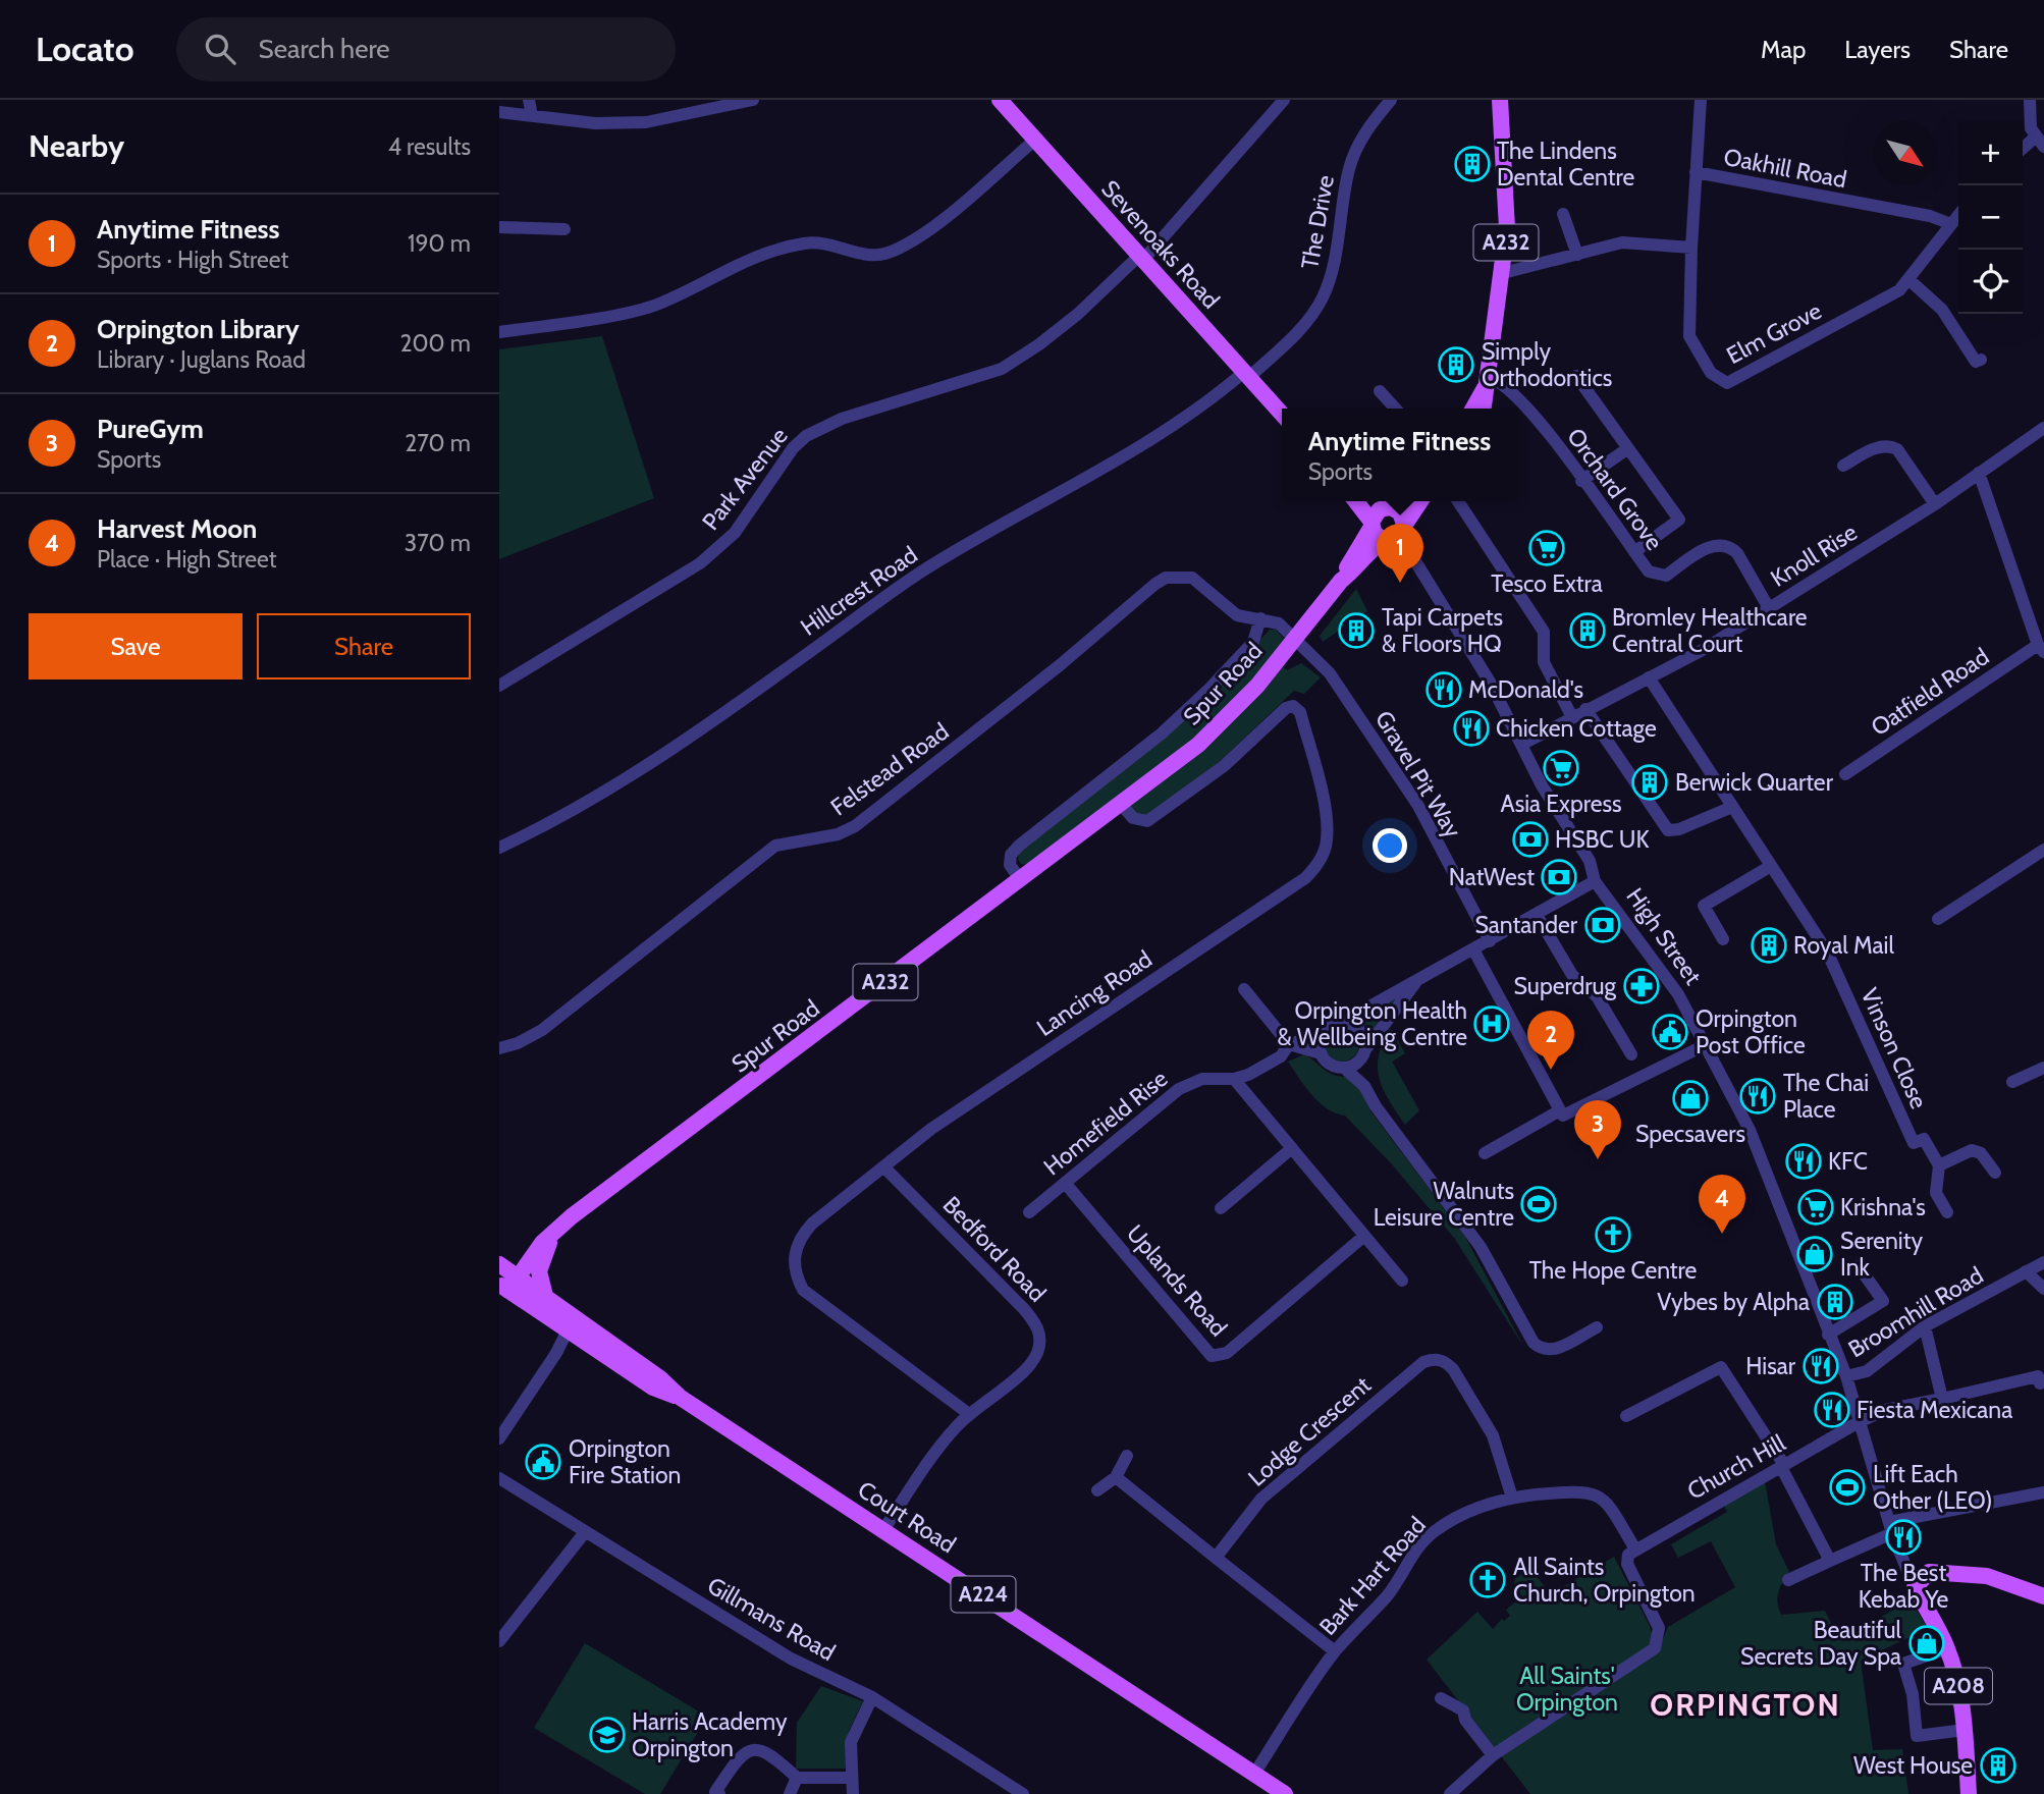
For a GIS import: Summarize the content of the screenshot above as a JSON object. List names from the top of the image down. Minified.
{"streets":{"main road":["A232","Sevenoaks Road","Spur Road","High Street","Court Road","A224","A208"],"street":["Oakhill Road","The Drive","Elm Grove","Park Avenue","Orchard Grove","Knoll Rise","Hillcrest Road","Oatfield Road","Felstead Road","Gravel Pit Way","Lancing Road","Vinson Close","Homefield Rise","Bedford Road","Uplands Road","Broomhill Road","Lodge Crescent","Church Hill","Bark Hart Road","Gillmans Road"]},"crossings":[["Oakhill Road","Elm Grove"],["The Drive","Sevenoaks Road"],["The Drive","Hillcrest Road"],["A232","Orchard Grove"],["Sevenoaks Road","Park Avenue"],["Sevenoaks Road","Hillcrest Road"],["Orchard Grove","Knoll Rise"],["Knoll Rise","High Street"],["Knoll Rise","Vinson Close"],["Spur Road","Felstead Road"],["Spur Road","Gravel Pit Way"],["Spur Road","High Street"],["Spur Road","Lancing Road"],["Spur Road","Court Road"],["Felstead Road","Gravel Pit Way"],["Gravel Pit Way","Homefield Rise"],["High Street","Homefield Rise"],["High Street","Broomhill Road"],["High Street","Church Hill"],["Lancing Road","Bedford Road"],["Homefield Rise","Uplands Road"],["Bedford Road","Court Road"],["Lodge Crescent","Bark Hart Road"],["Church Hill","Bark Hart Road"],["Court Road","Bark Hart Road"]],"districts":["ORPINGTON"],"parks":["All Saints' Orpington"],"places":{"building":["The Lindens Dental Centre","Simply Orthodontics","Tapi Carpets & Floors HQ","Bromley Healthcare Central Court","Berwick Quarter","Royal Mail","Vybes by Alpha","West House"],"supermarket":["Tesco Extra","Asia Express","Krishna's"],"restaurant":["McDonald's","Chicken Cottage","The Chai Place","KFC","Hisar","Fiesta Mexicana","The Best Kebab Ye"],"bank":["HSBC UK","NatWest","Santander"],"pharmacy":["Superdrug"],"hospital":["Orpington Health & Wellbeing Centre"],"public building":["Orpington Post Office","Orpington Fire Station"],"shop":["Specsavers","Serenity Ink","Beautiful Secrets Day Spa"],"sports":["Walnuts Leisure Centre","Lift Each Other (LEO)"],"church":["The Hope Centre","All Saints Church, Orpington"],"school or university":["Harris Academy Orpington"]},"north":"bottom right","page":{"header":"Locato","search":"Search here","nav":["Map","Layers","Share"],"heading":["Nearby","4 results"],"map_buttons":["+","−"],"list":[{"mark":"1","name":"Anytime Fitness","note":"Sports · High Street","value":"190 m"},{"mark":"2","name":"Orpington Library","note":"Library · Juglans Road","value":"200 m"},{"mark":"3","name":"PureGym","note":"Sports","value":"270 m"},{"mark":"4","name":"Harvest Moon","note":"Place · High Street","value":"370 m"}],"popup":["Anytime Fitness","Sports"],"pins":["1","2","3","4"],"buttons":["Save","Share"]}}
